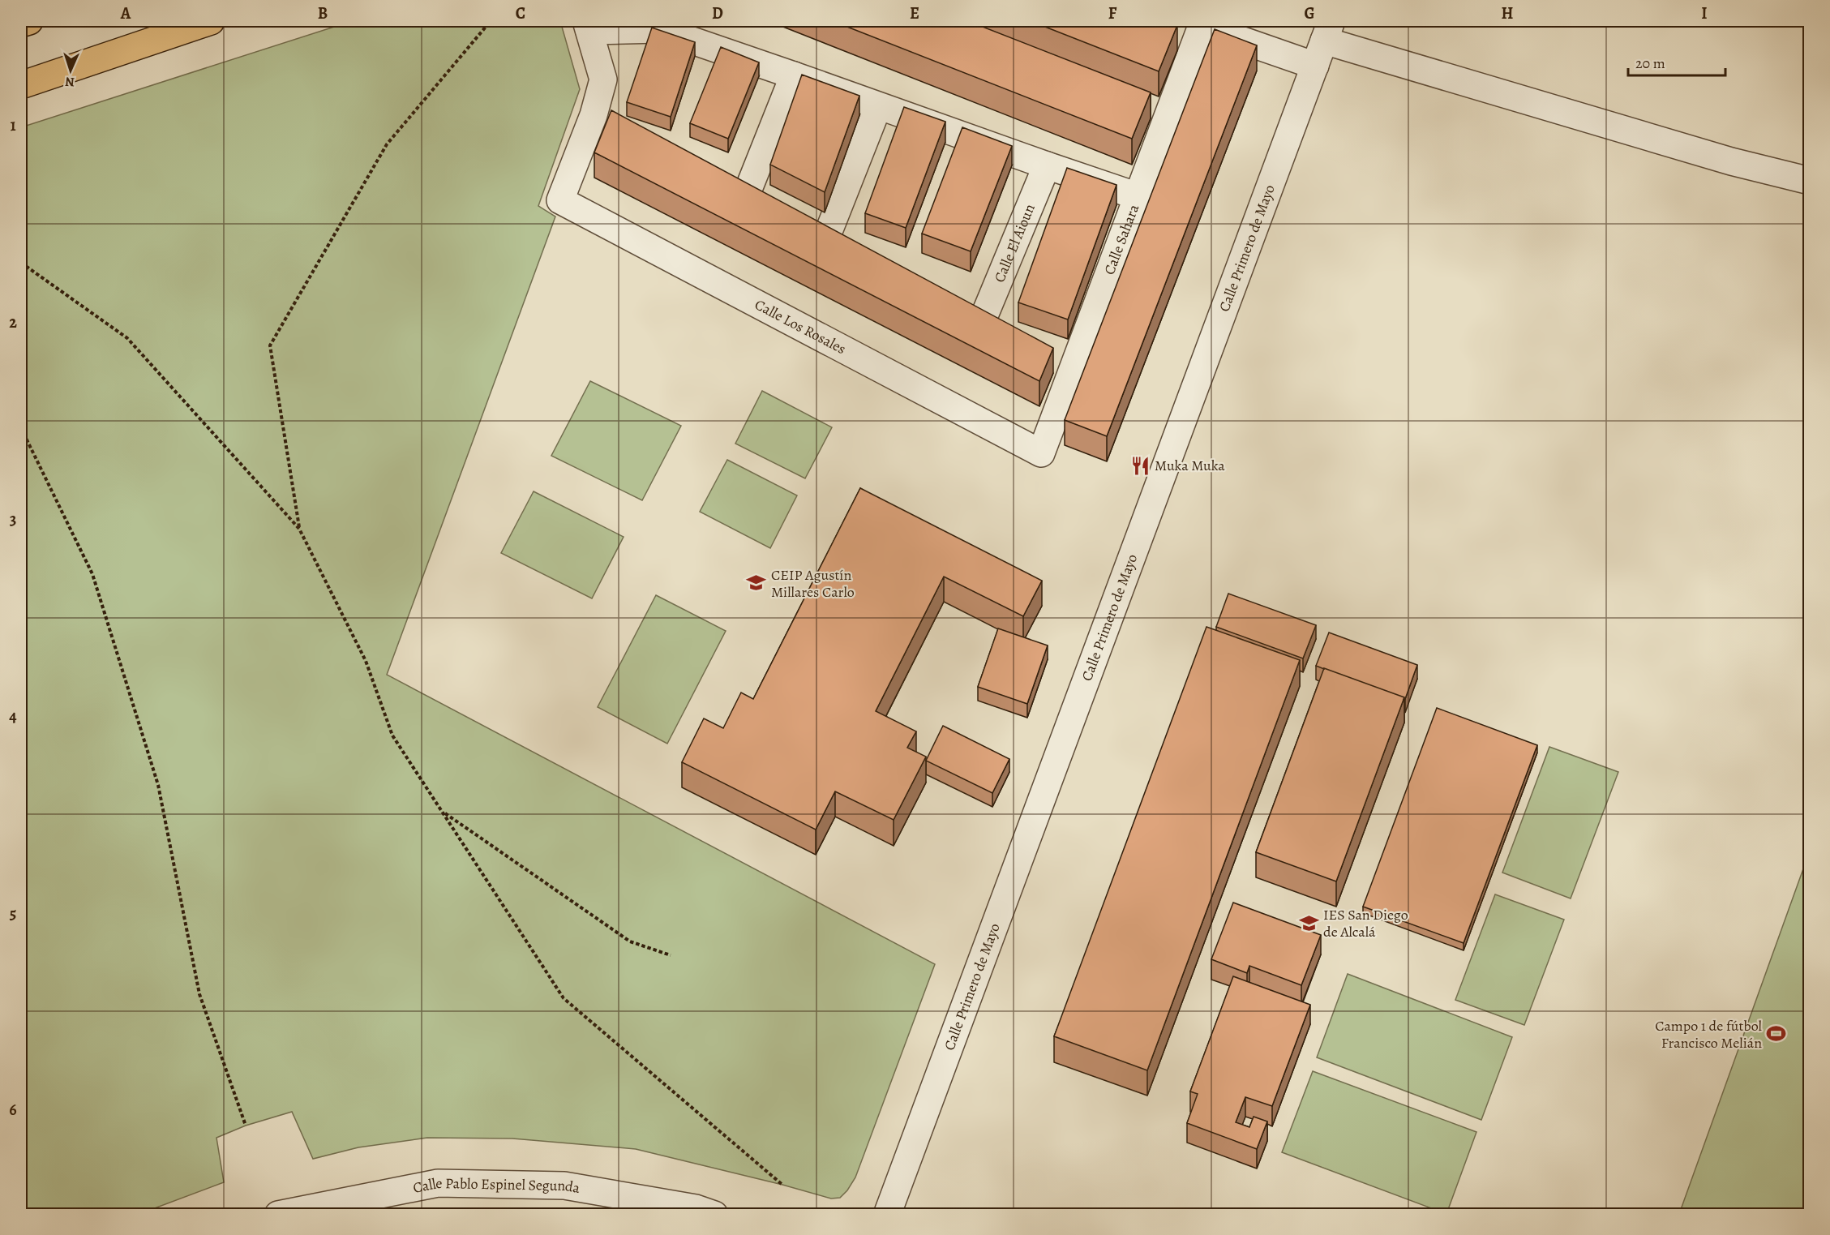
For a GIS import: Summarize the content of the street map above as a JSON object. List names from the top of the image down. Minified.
{"streets":{"street":["Calle Sahara","Calle El Aioun","Calle Primero de Mayo","Calle Los Rosales","Calle Pablo Espinel Segunda"]},"crossings":[["Calle Sahara","Calle Los Rosales"]],"places":{"restaurant":["Muka Muka"],"school or university":["CEIP Agustín Millares Carlo","IES San Diego de Alcalá"],"sports":["Campo 1 de fútbol Francisco Melián"]},"scale_bar":"20 m","north":"bottom","grid":{"columns":["A","B","C","D","E","F","G","H","I"],"rows":["1","2","3","4","5","6"]}}
